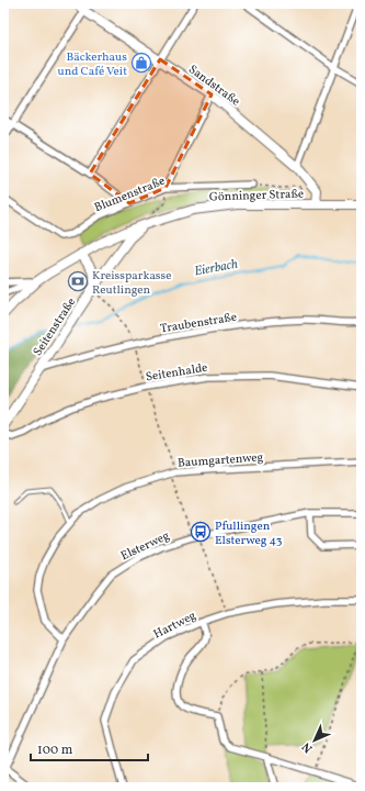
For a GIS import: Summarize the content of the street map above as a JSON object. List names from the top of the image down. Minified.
{"streets":{"main road":["Sandstraße","Gönninger Straße","Seitenstraße"],"street":["Blumenstraße","Traubenstraße","Seitenhalde","Baumgartenweg","Elsterweg","Hartweg"]},"crossings":[["Sandstraße","Gönninger Straße"],["Gönninger Straße","Seitenstraße"],["Traubenstraße","Seitenstraße"],["Baumgartenweg","Elsterweg"]],"water":["Eierbach"],"places":{"shop":["Bäckerhaus und Café Veit"],"bank":["Kreissparkasse Reutlingen"],"bus stop":["Pfullingen Elsterweg 43"]},"scale_bar":"100 m","north":"bottom left"}
